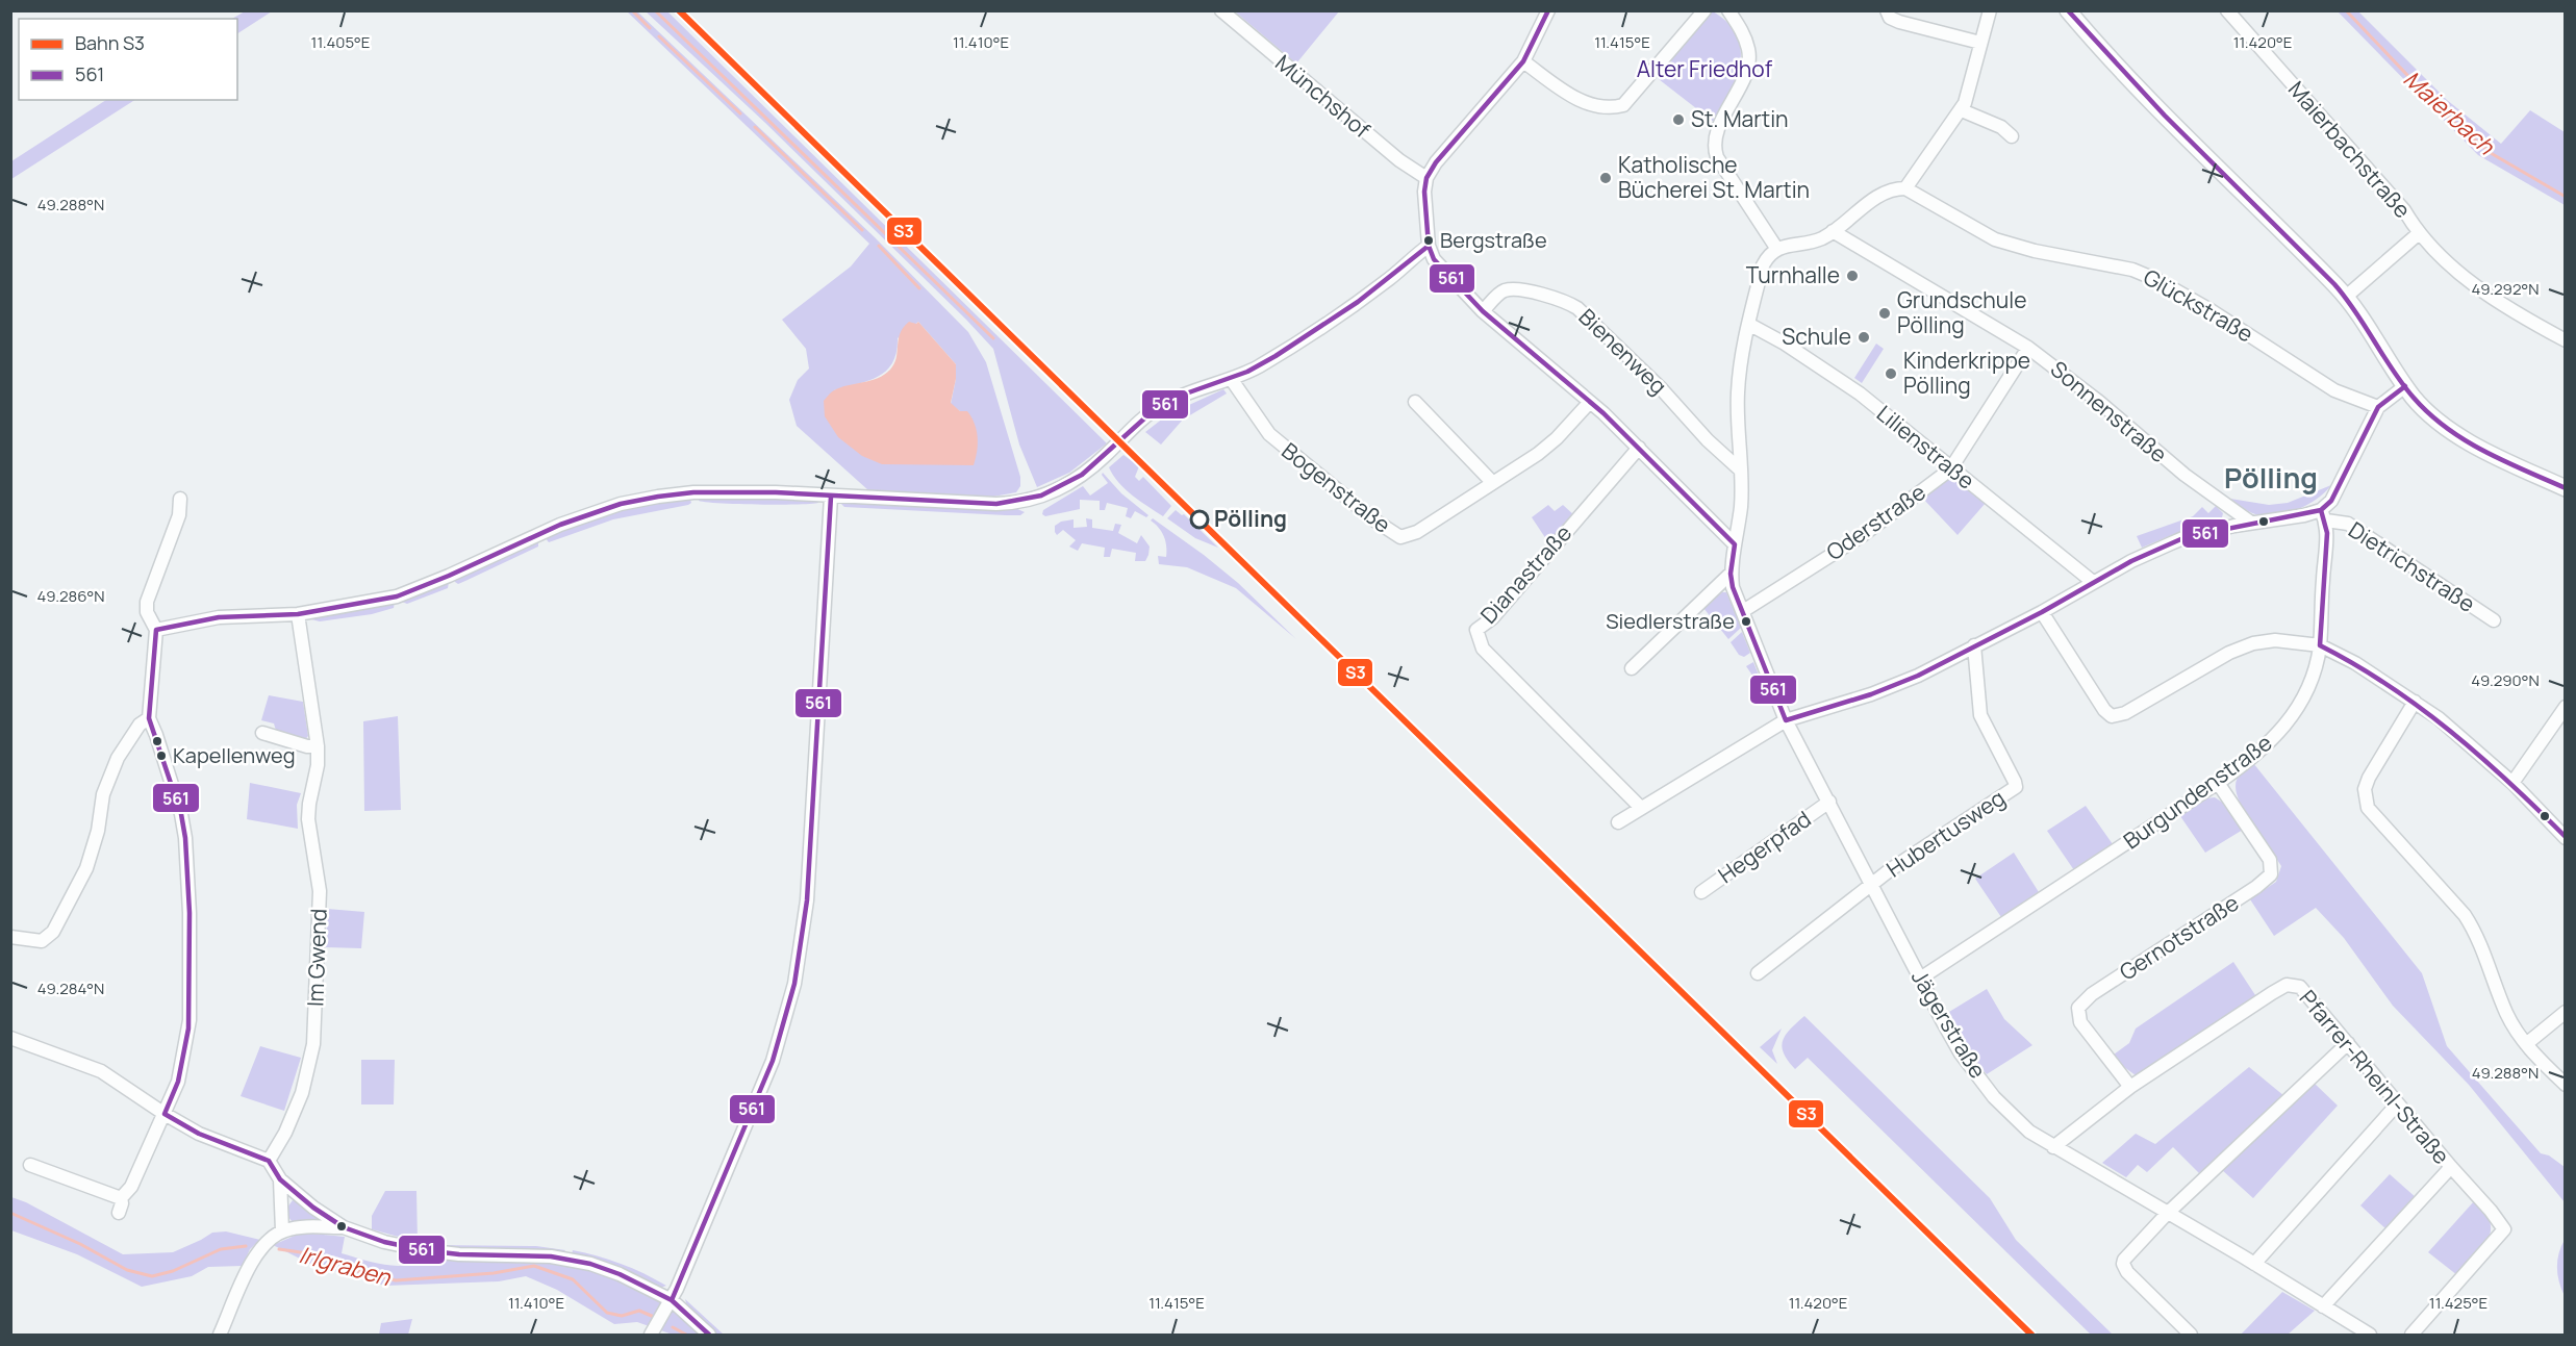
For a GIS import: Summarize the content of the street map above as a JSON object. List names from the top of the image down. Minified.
{"streets":{"street":["Münchshof","Maierbachstraße","Glückstraße","Bienenweg","Sonnenstraße","Lilienstraße","Bogenstraße","Oderstraße","Dietrichstraße","Dianastraße","Burgundenstraße","Hubertusweg","Hegerpfad","Gernotstraße","Im Gwend","Jägerstraße","Pfarrer-Rheinl-Straße"]},"crossings":[["Sonnenstraße","Oderstraße"],["Lilienstraße","Oderstraße"],["Dietrichstraße","Burgundenstraße"],["Burgundenstraße","Gernotstraße"],["Burgundenstraße","Jägerstraße"],["Hubertusweg","Jägerstraße"],["Hegerpfad","Jägerstraße"],["Gernotstraße","Pfarrer-Rheinl-Straße"],["Jägerstraße","Pfarrer-Rheinl-Straße"]],"districts":["Pölling"],"water":["Maierbach","Irlgraben"],"parks":["Alter Friedhof"],"places":["St. Martin","Katholische Bücherei St. Martin","Bergstraße","Turnhalle","Grundschule Pölling","Schule","Kinderkrippe Pölling","Pölling","Siedlerstraße","Kapellenweg"],"lines":["rail line S3","transit line 561"],"legend":["Bahn S3","561"],"coordinates":["11.405°E","11.410°E","11.415°E","11.420°E","49.288°N","49.292°N","49.286°N","49.290°N","49.284°N","11.425°E"]}
